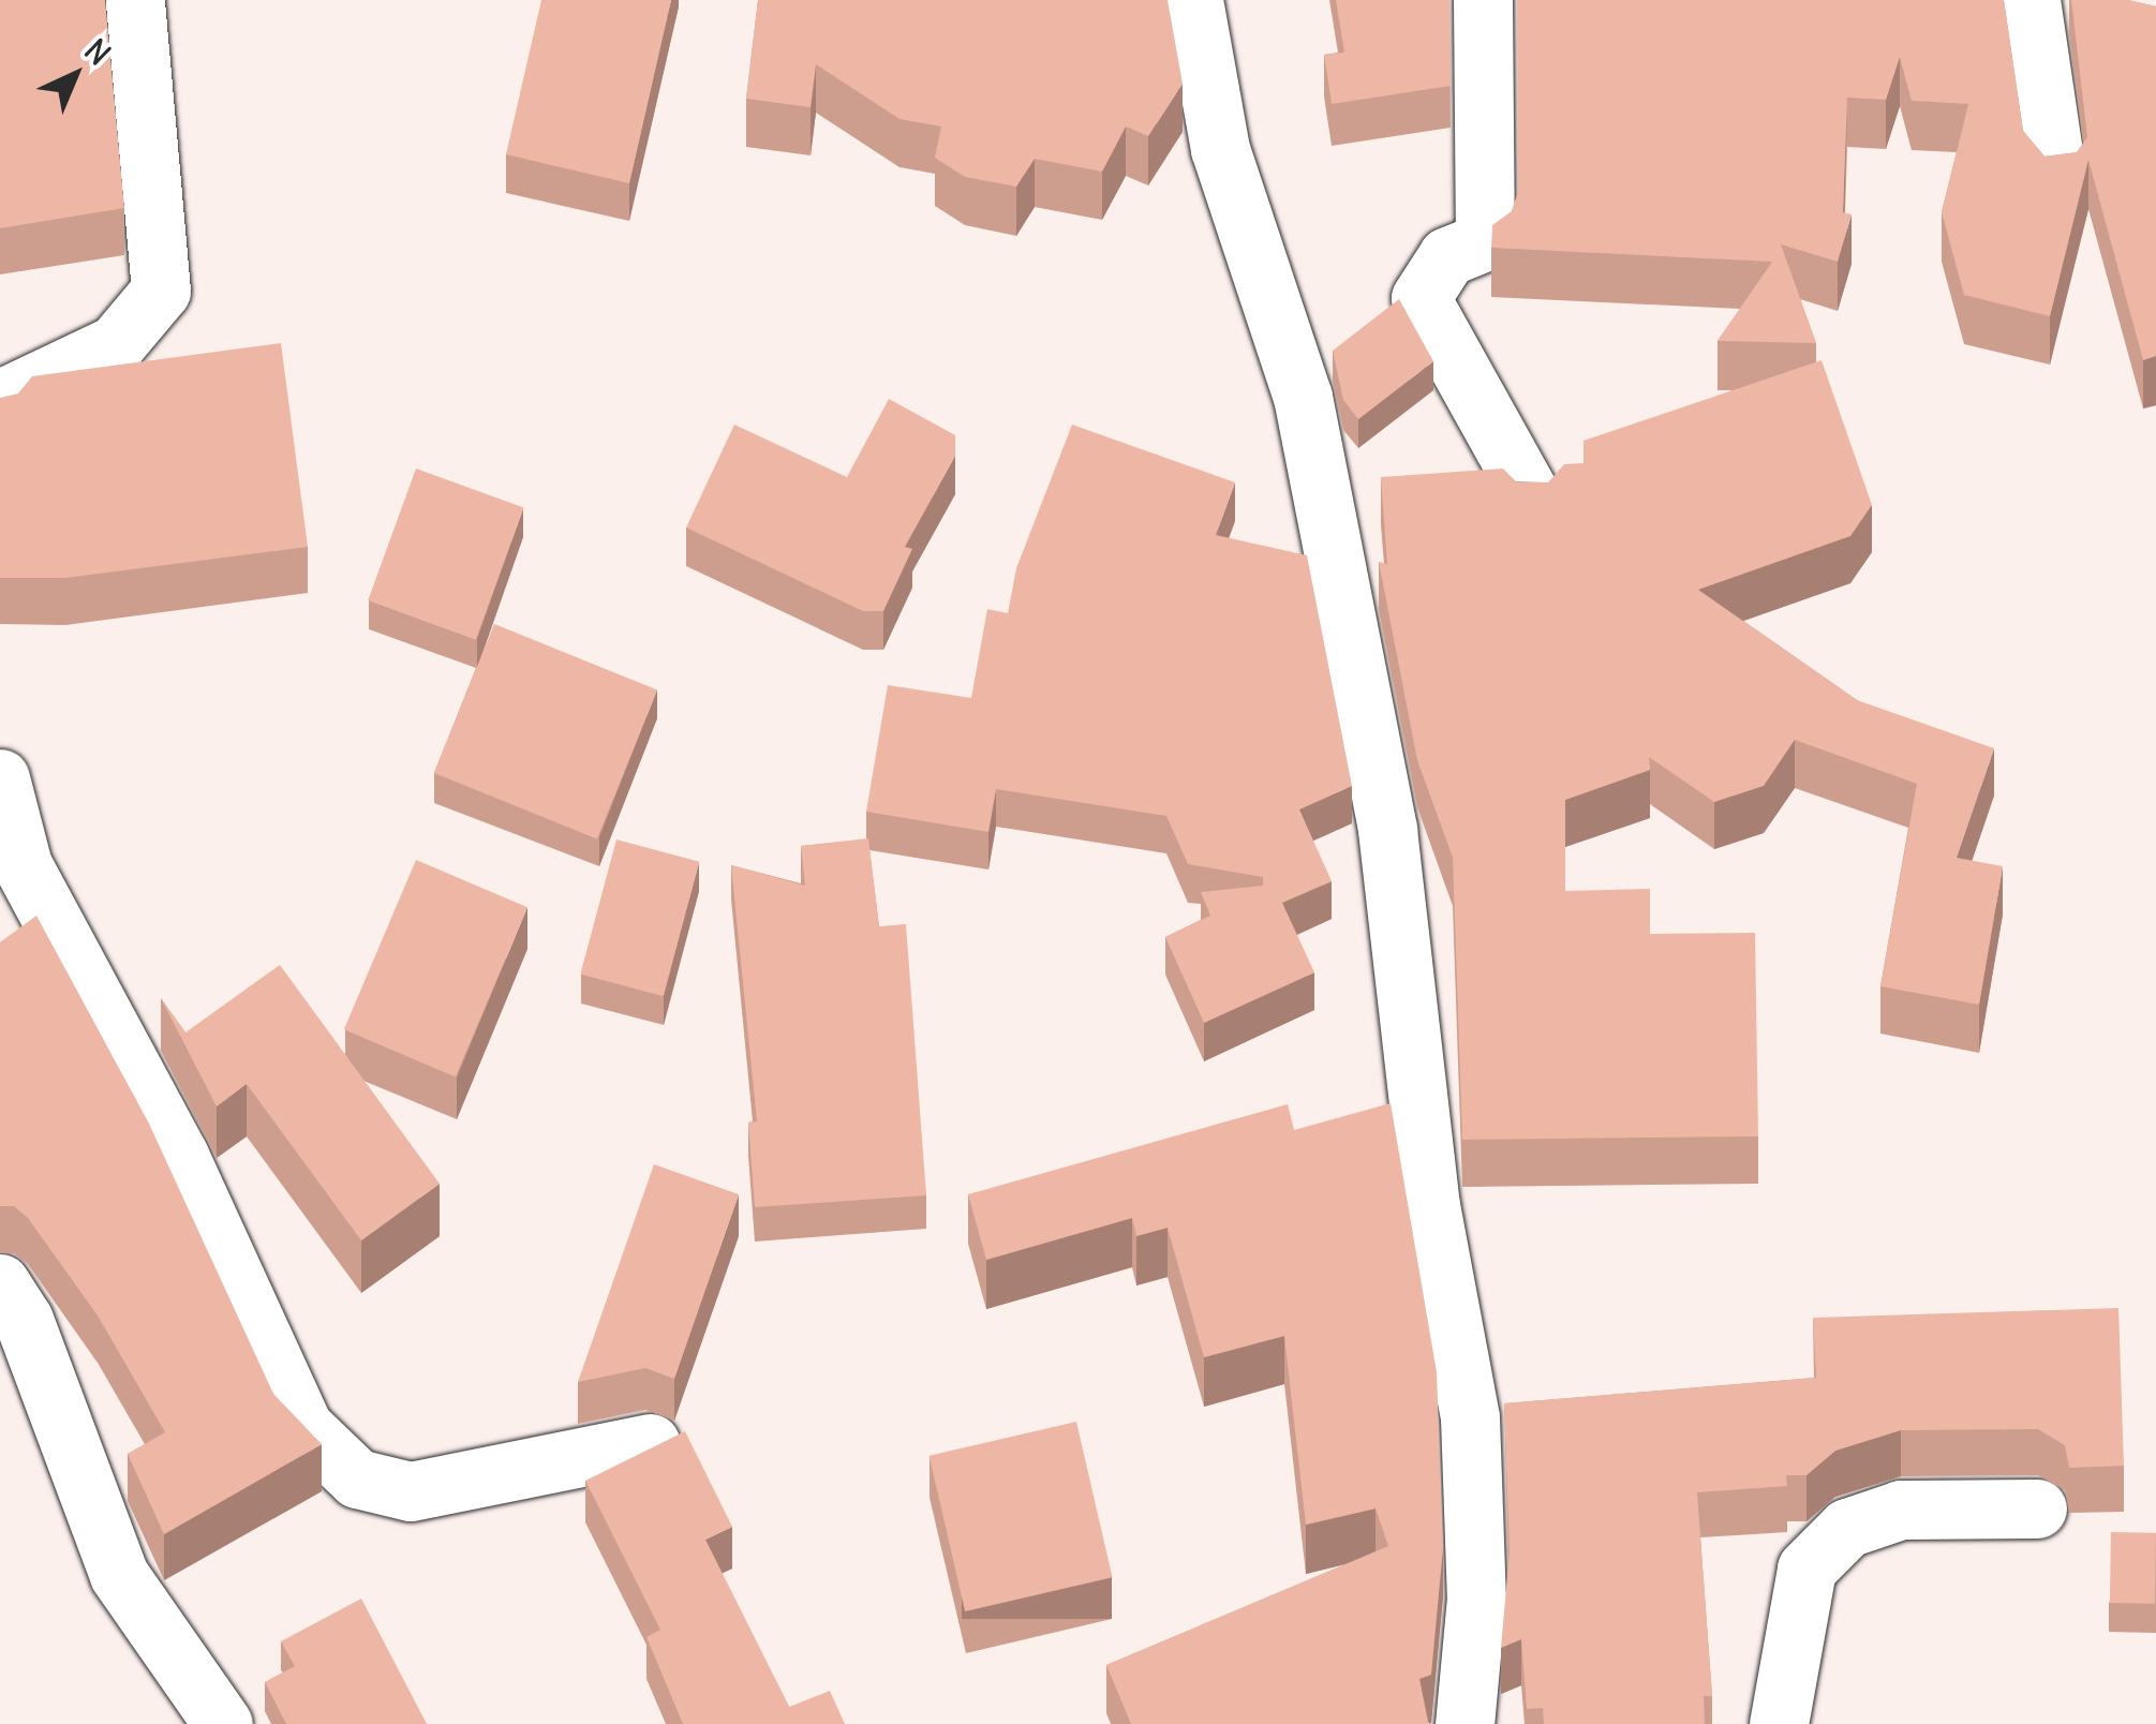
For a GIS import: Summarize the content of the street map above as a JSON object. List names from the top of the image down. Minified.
{"north":"top right"}
